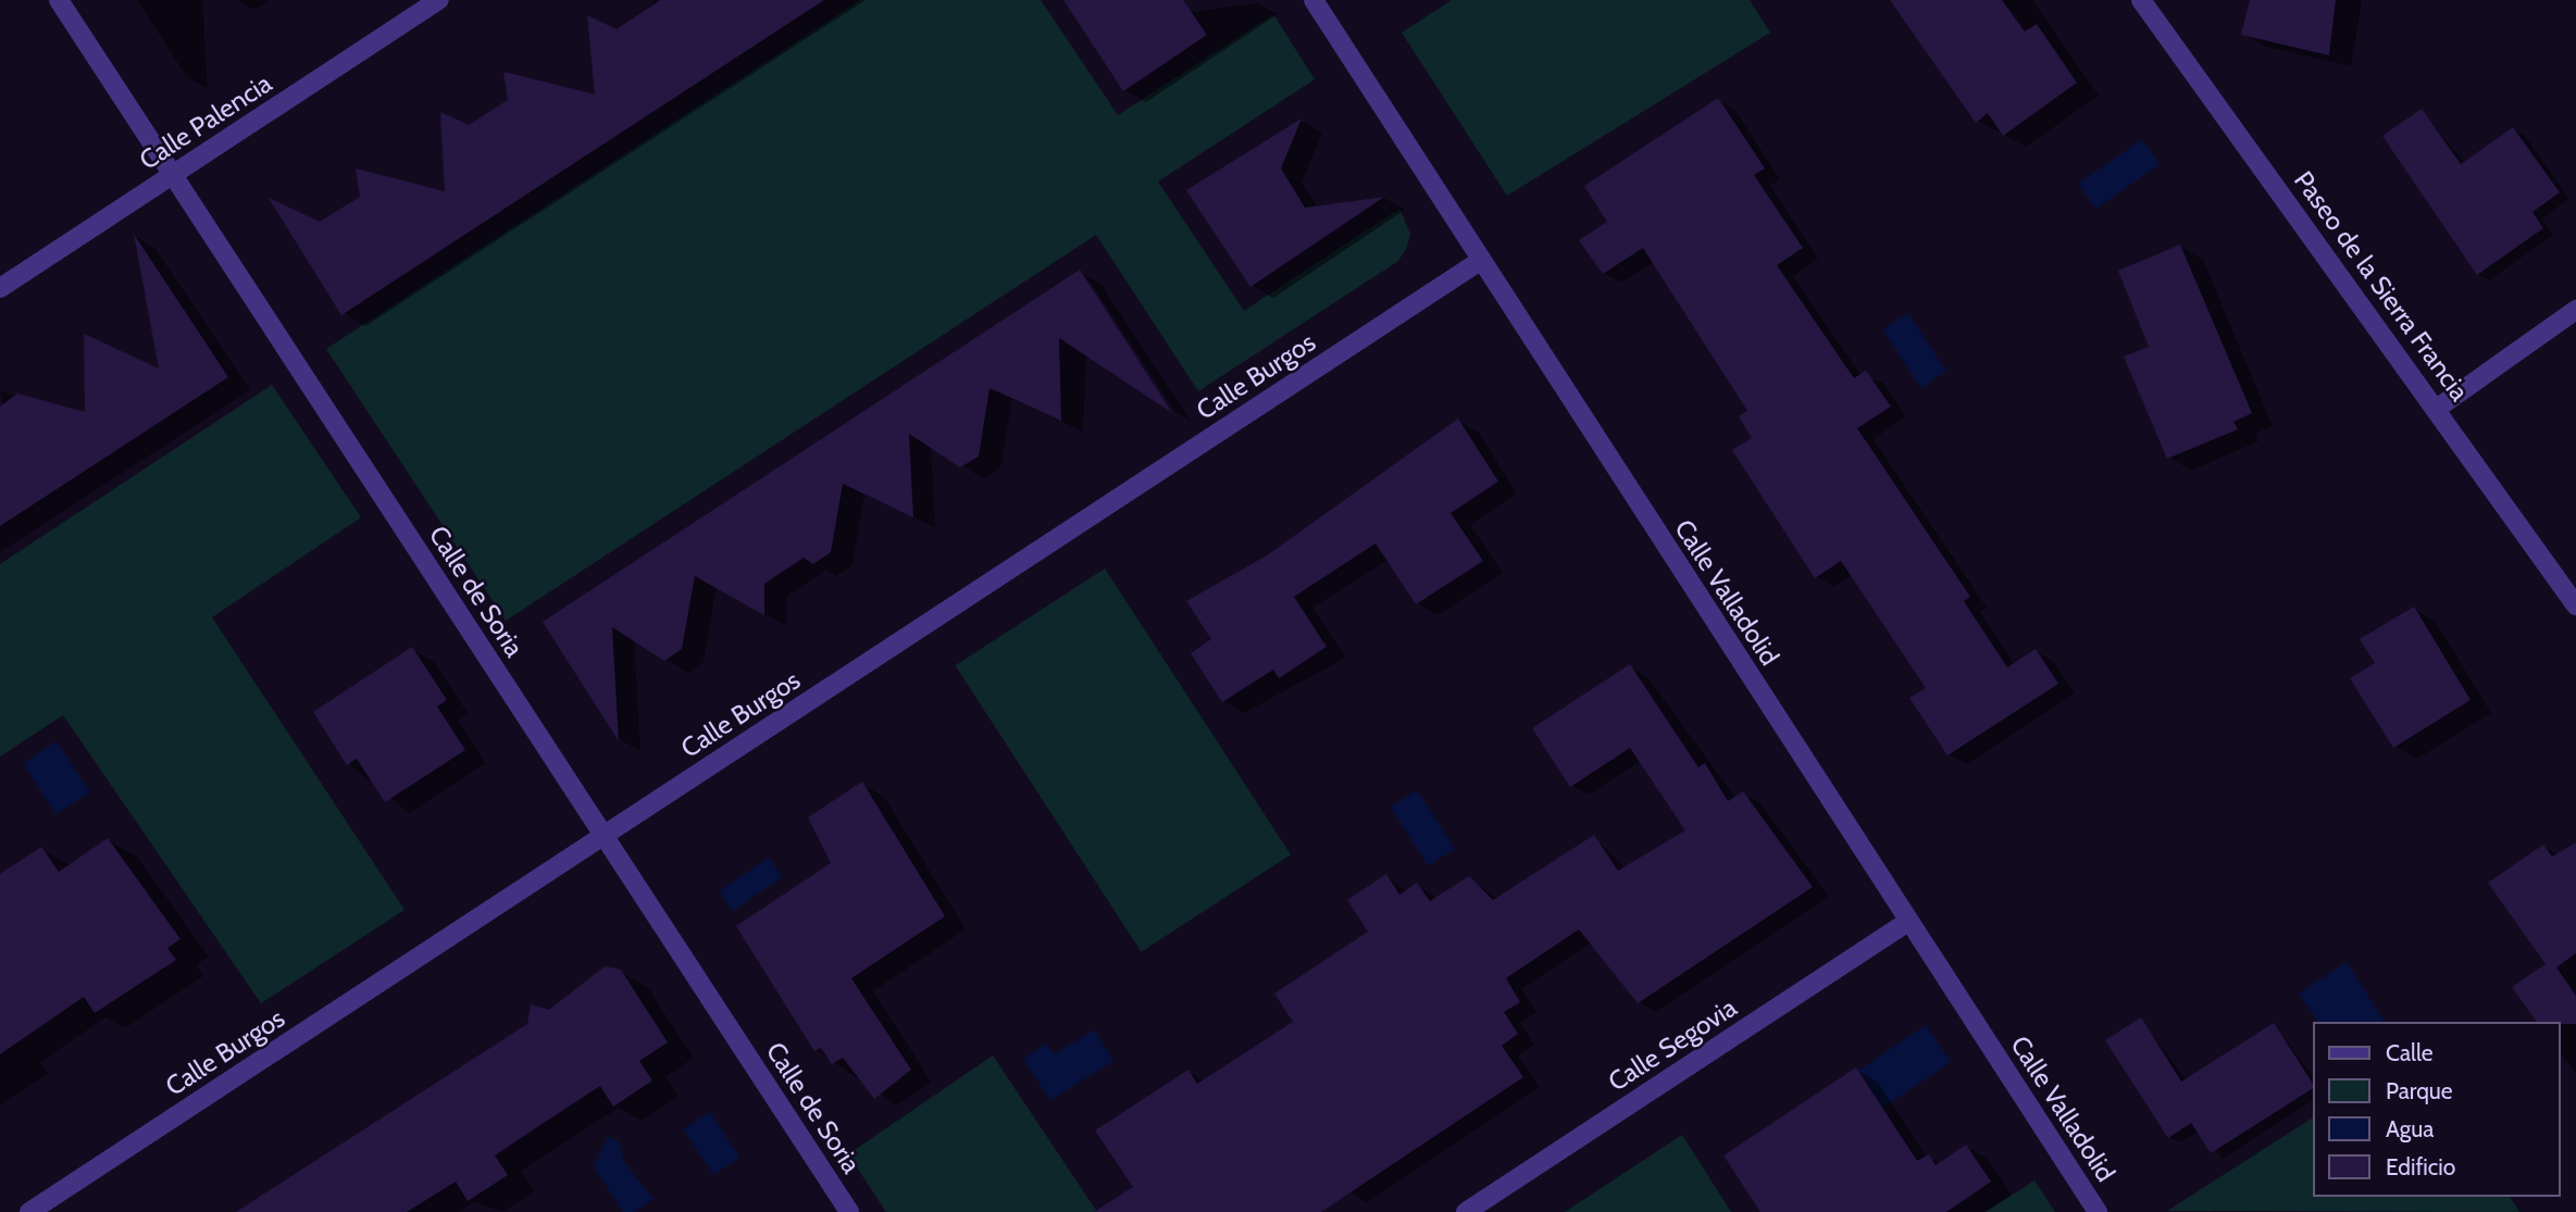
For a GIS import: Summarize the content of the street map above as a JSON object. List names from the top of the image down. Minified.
{"streets":{"street":["Calle Palencia","Paseo de la Sierra Francia","Calle Burgos","Calle de Soria","Calle Valladolid","Calle Segovia"]},"crossings":[["Calle Palencia","Calle de Soria"],["Calle Burgos","Calle de Soria"],["Calle Burgos","Calle Valladolid"],["Calle Valladolid","Calle Segovia"]],"legend":["Calle","Parque","Agua","Edificio"]}
